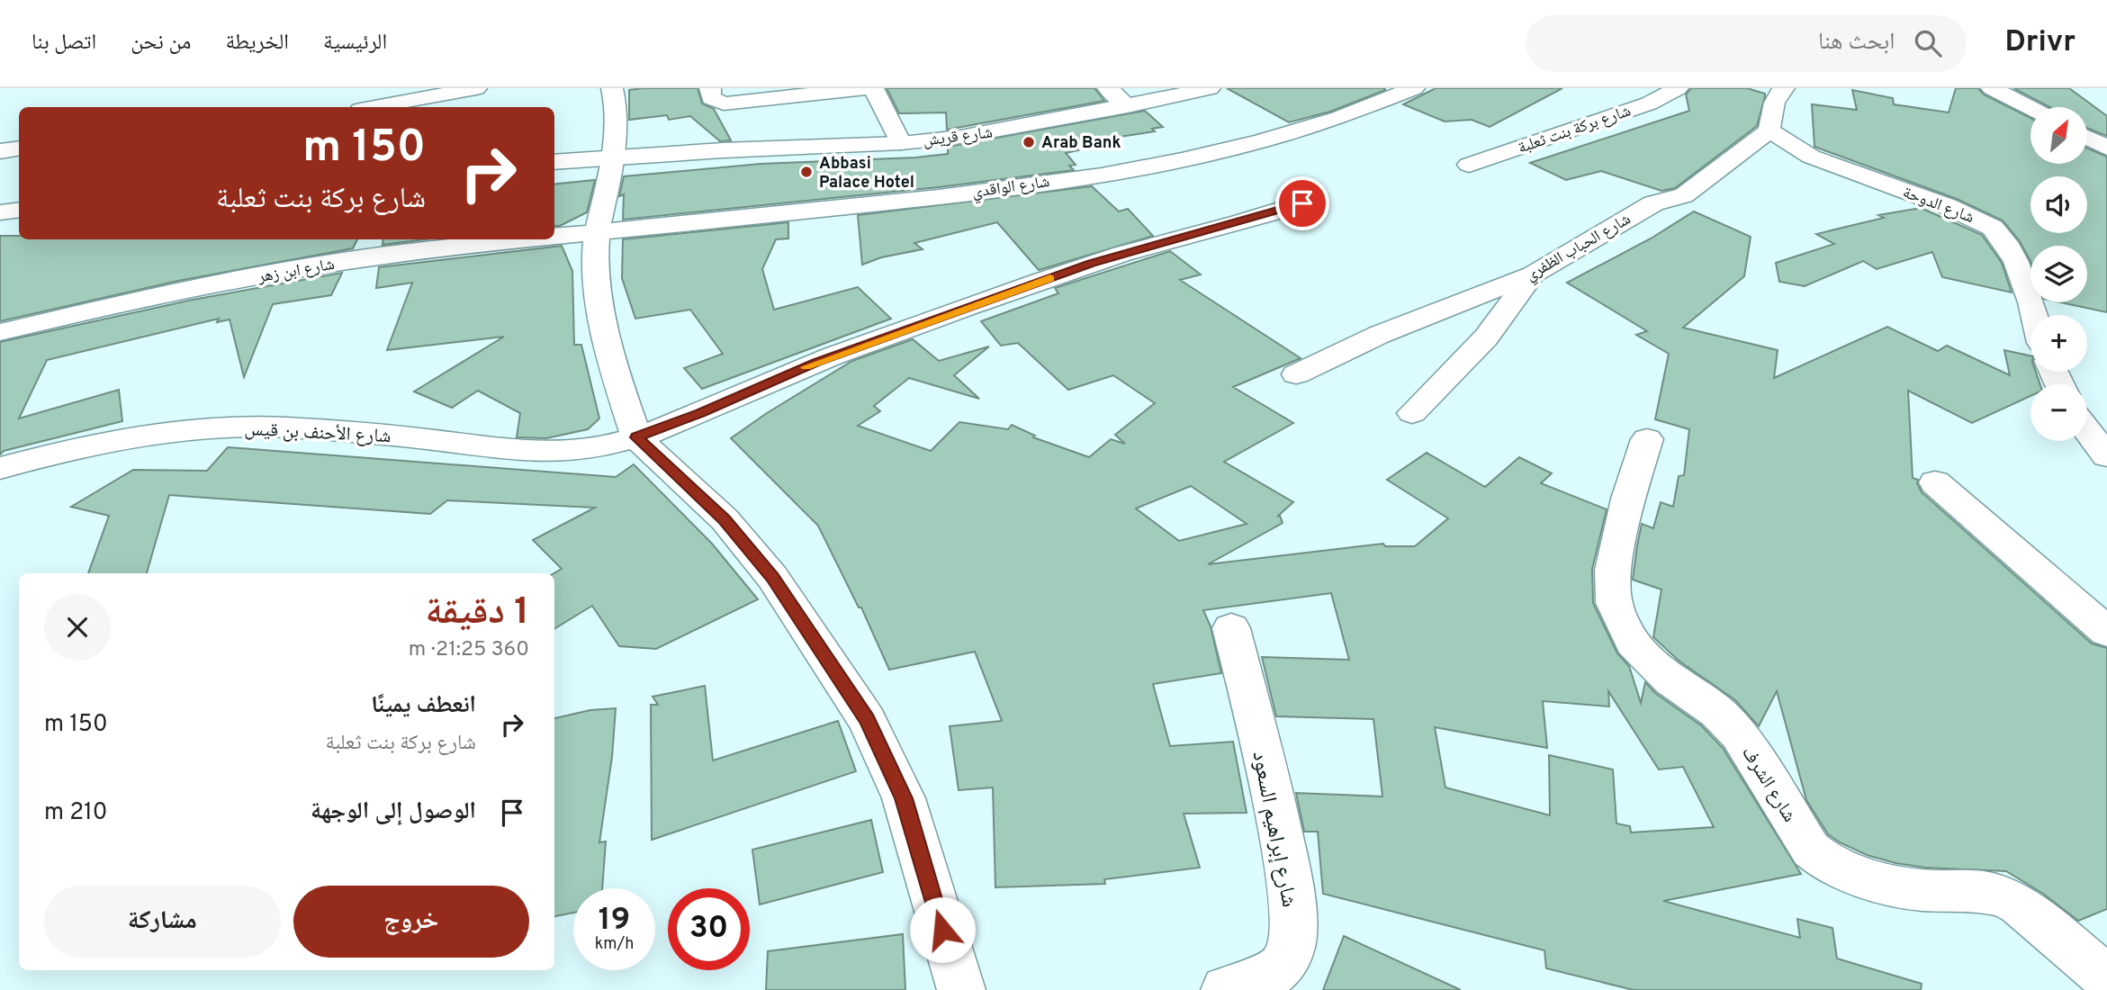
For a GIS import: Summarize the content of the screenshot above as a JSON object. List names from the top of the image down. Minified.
{"streets":{"street":["شارع بركة بنت ثعلبة","شارع قريش","شارع الواقدي","شارع الدوحة","شارع الحباب الظفري","شارع ابن زهر","شارع الأحنف بن قيس","شارع الشرف","شارع إبراهيم السعود"]},"crossings":[["شارع الواقدي","شارع ابن زهر"],["شارع الدوحة","شارع الحباب الظفري"]],"places":["Arab Bank","Abbasi Palace Hotel"],"north":"top right","page":{"header":"Drivr","search":"ابحث هنا","nav":["الرئيسية","الخريطة","من نحن","اتصل بنا"],"map_buttons":["+","−"],"turn":["150 m","شارع بركة بنت ثعلبة"],"heading":["1 دقيقة","360 m · 21:25"],"list":[{"name":"انعطف يمينًا","note":"شارع بركة بنت ثعلبة","value":"150 m"},{"name":"الوصول إلى الوجهة","value":"210 m"}],"buttons":["خروج","مشاركة"],"speed":"19 km/h","limit":"30"}}
